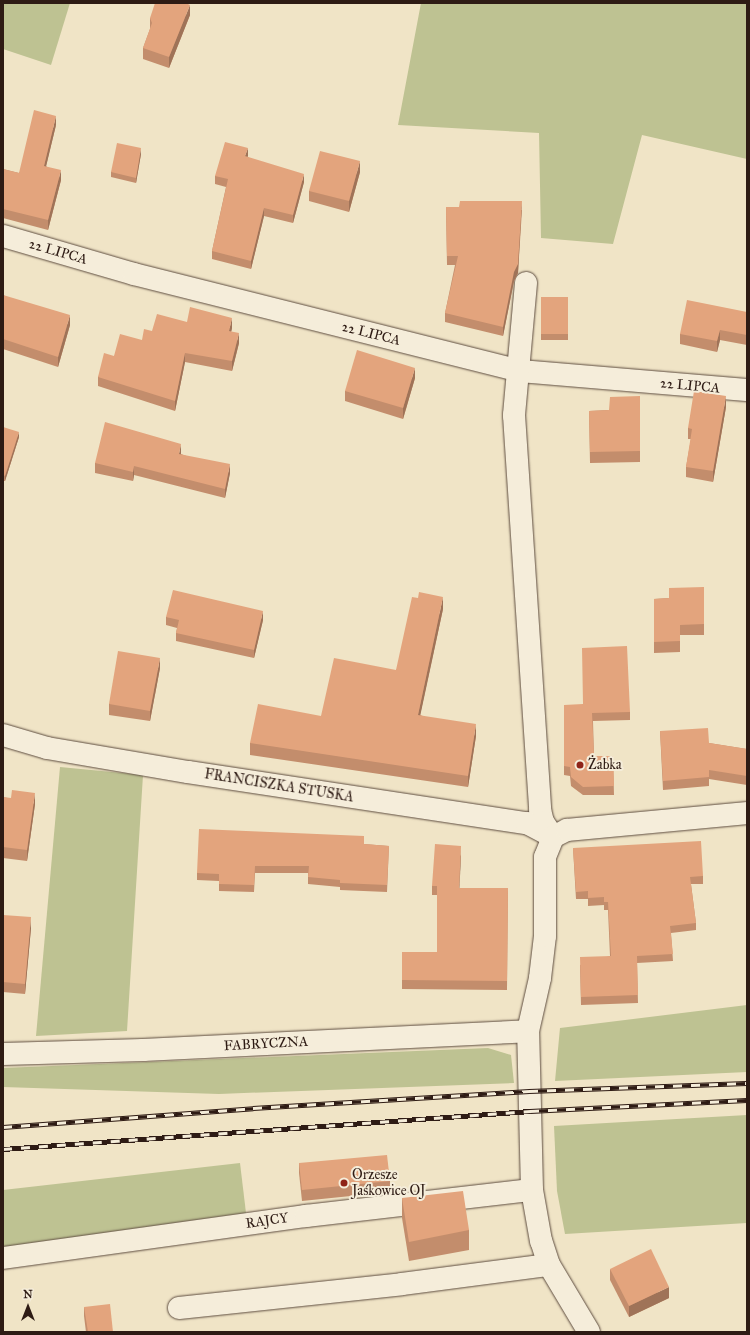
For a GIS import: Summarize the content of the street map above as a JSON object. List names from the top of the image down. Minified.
{"streets":{"street":["22 LIPCA","FRANCISZKA STUSKA","FABRYCZNA","RAJCY"]},"places":["Żabka","Orzesze Jaśkowice OJ"],"north":"top"}
